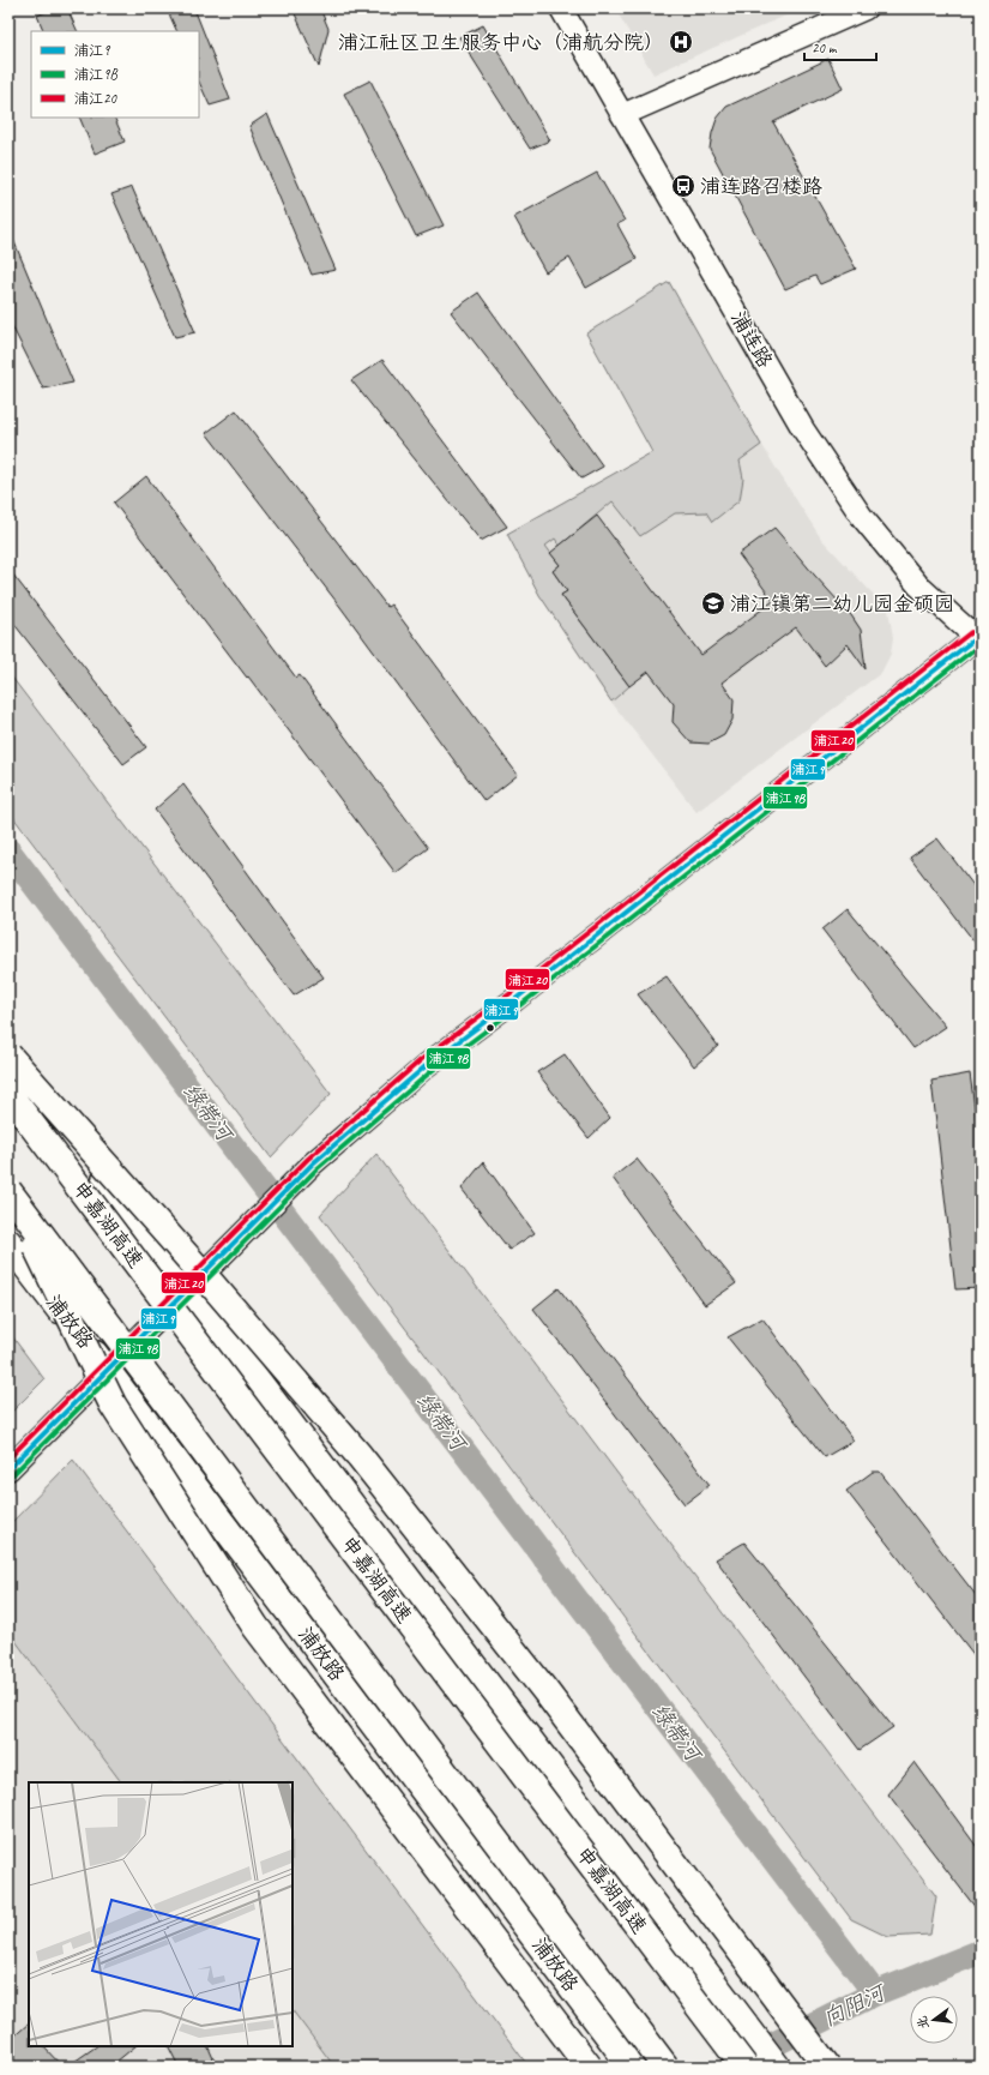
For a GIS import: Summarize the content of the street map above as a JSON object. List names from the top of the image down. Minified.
{"streets":{"main road":["申嘉湖高速","浦放路"],"street":["浦连路"]},"water":["绿带河","向阳河"],"places":{"hospital":["浦江社区卫生服务中心（浦航分院）"],"bus stop":["浦连路召楼路"],"school or university":["浦江镇第二幼儿园金硕园"]},"lines":["transit line 浦江20","transit line 浦江9","transit line 浦江9B"],"legend":["浦江9","浦江9B","浦江20"],"scale_bar":"20 m","north":"left"}
